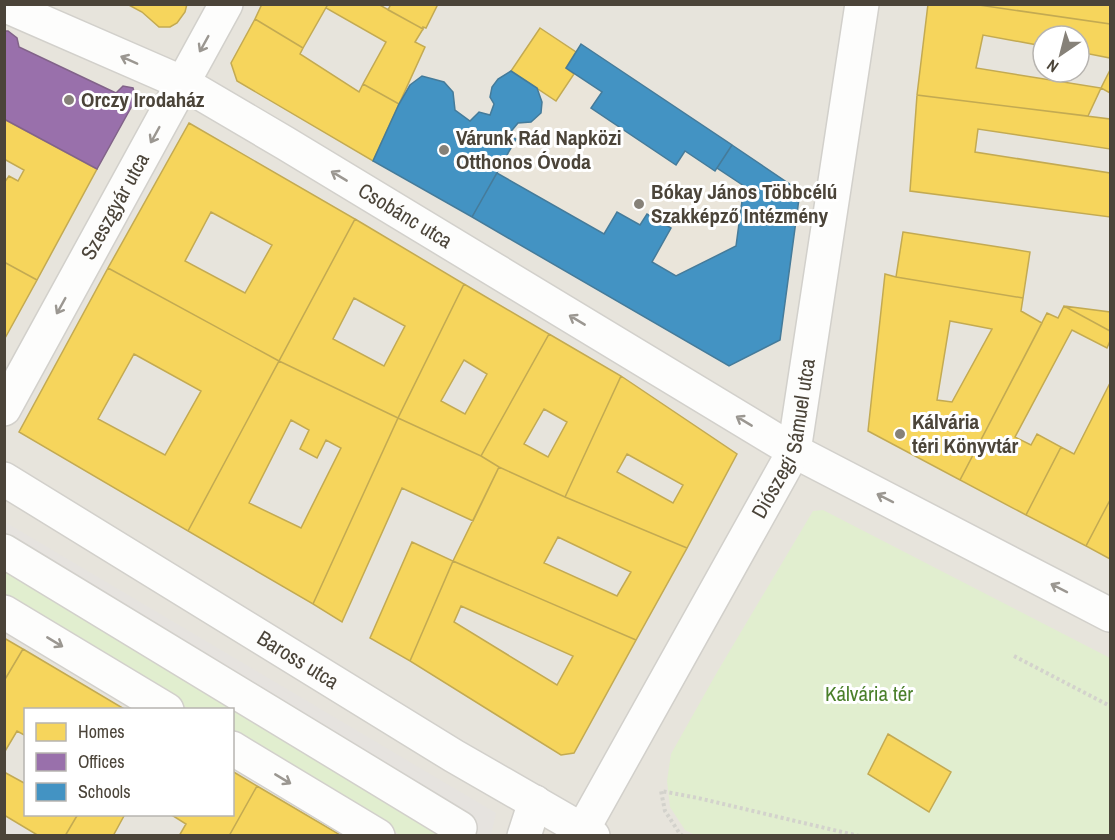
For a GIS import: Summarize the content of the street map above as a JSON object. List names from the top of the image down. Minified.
{"streets":{"street":["Szeszgyár utca","Csobánc utca","Diószegi Sámuel utca","Baross utca"]},"crossings":[["Szeszgyár utca","Csobánc utca"],["Csobánc utca","Diószegi Sámuel utca"],["Diószegi Sámuel utca","Baross utca"]],"one_way":["Szeszgyár utca","Csobánc utca"],"parks":["Kálvária tér"],"places":["Orczy Irodaház","Várunk Rád Napközi Otthonos Óvoda","Bókay János Többcélú Szakképző Intézmény","Kálvária téri Könyvtár"],"legend":["Homes","Offices","Schools"],"north":"bottom left"}
